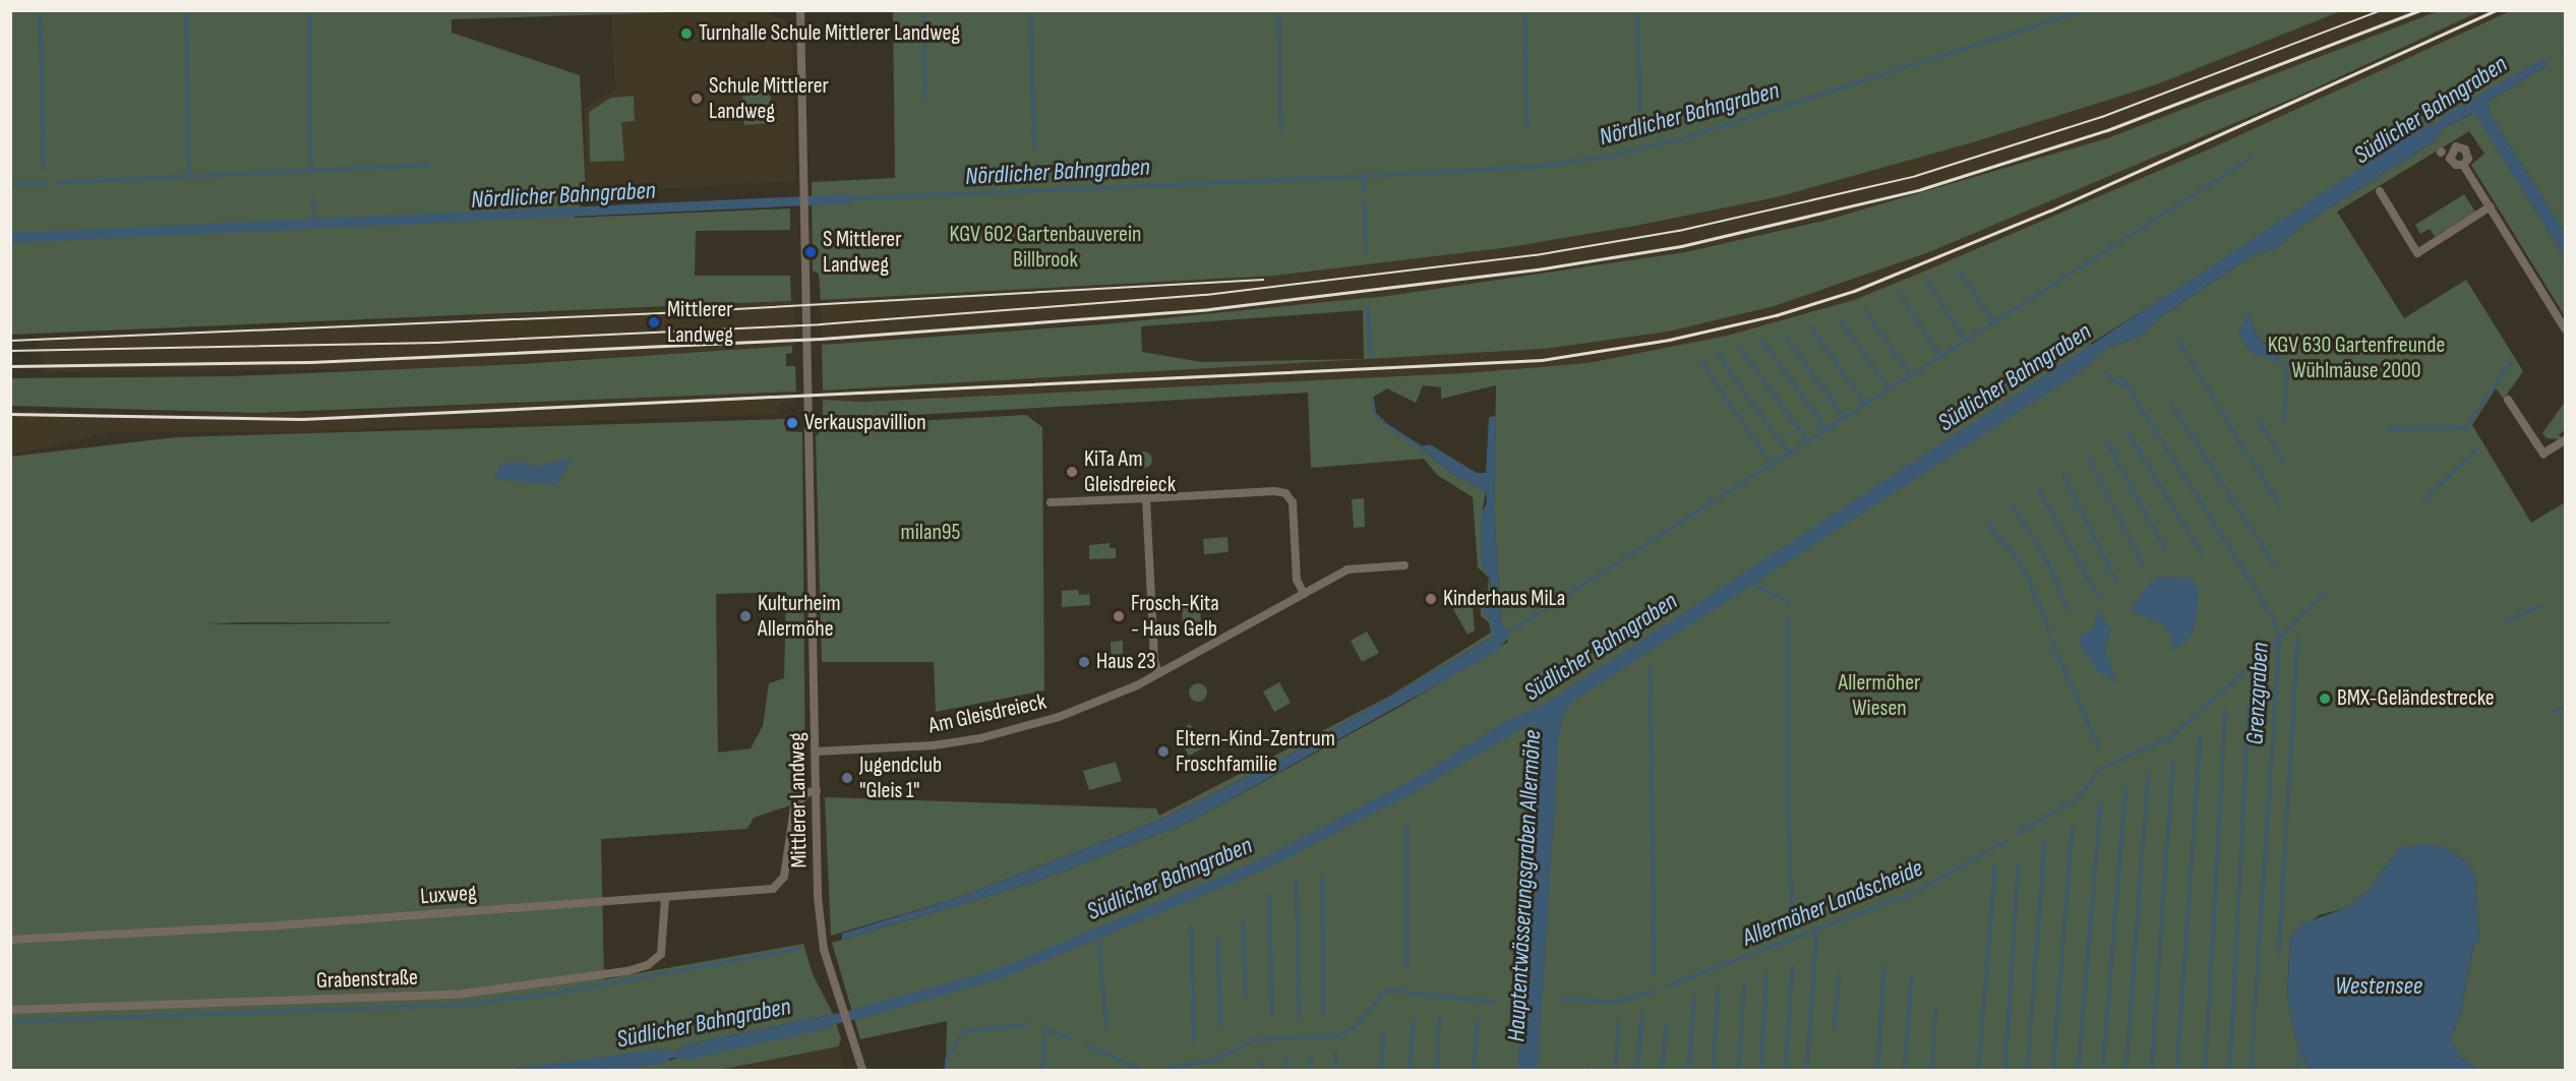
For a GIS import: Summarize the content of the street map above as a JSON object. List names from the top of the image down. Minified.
{"streets":{"street":["Am Gleisdreieck","Mittlerer Landweg","Luxweg","Grabenstraße"]},"crossings":[["Am Gleisdreieck","Mittlerer Landweg"],["Mittlerer Landweg","Luxweg"],["Luxweg","Grabenstraße"]],"water":["Südlicher Bahngraben","Nördlicher Bahngraben","Grenzgraben","Hauptentwässerungsgraben Allermöhe","Allermöher Landscheide","Westensee"],"parks":["KGV 602 Gartenbauverein Billbrook","KGV 630 Gartenfreunde Wühlmäuse 2000","milan95","Allermöher Wiesen"],"places":["Turnhalle Schule Mittlerer Landweg","Schule Mittlerer Landweg","S Mittlerer Landweg","Mittlerer Landweg","Verkauspavillion","KiTa Am Gleisdreieck","Kinderhaus MiLa","Kulturheim Allermöhe","Frosch-Kita - Haus Gelb","Haus 23","BMX-Geländestrecke","Eltern-Kind-Zentrum Froschfamilie","Jugendclub \"Gleis 1\""]}
